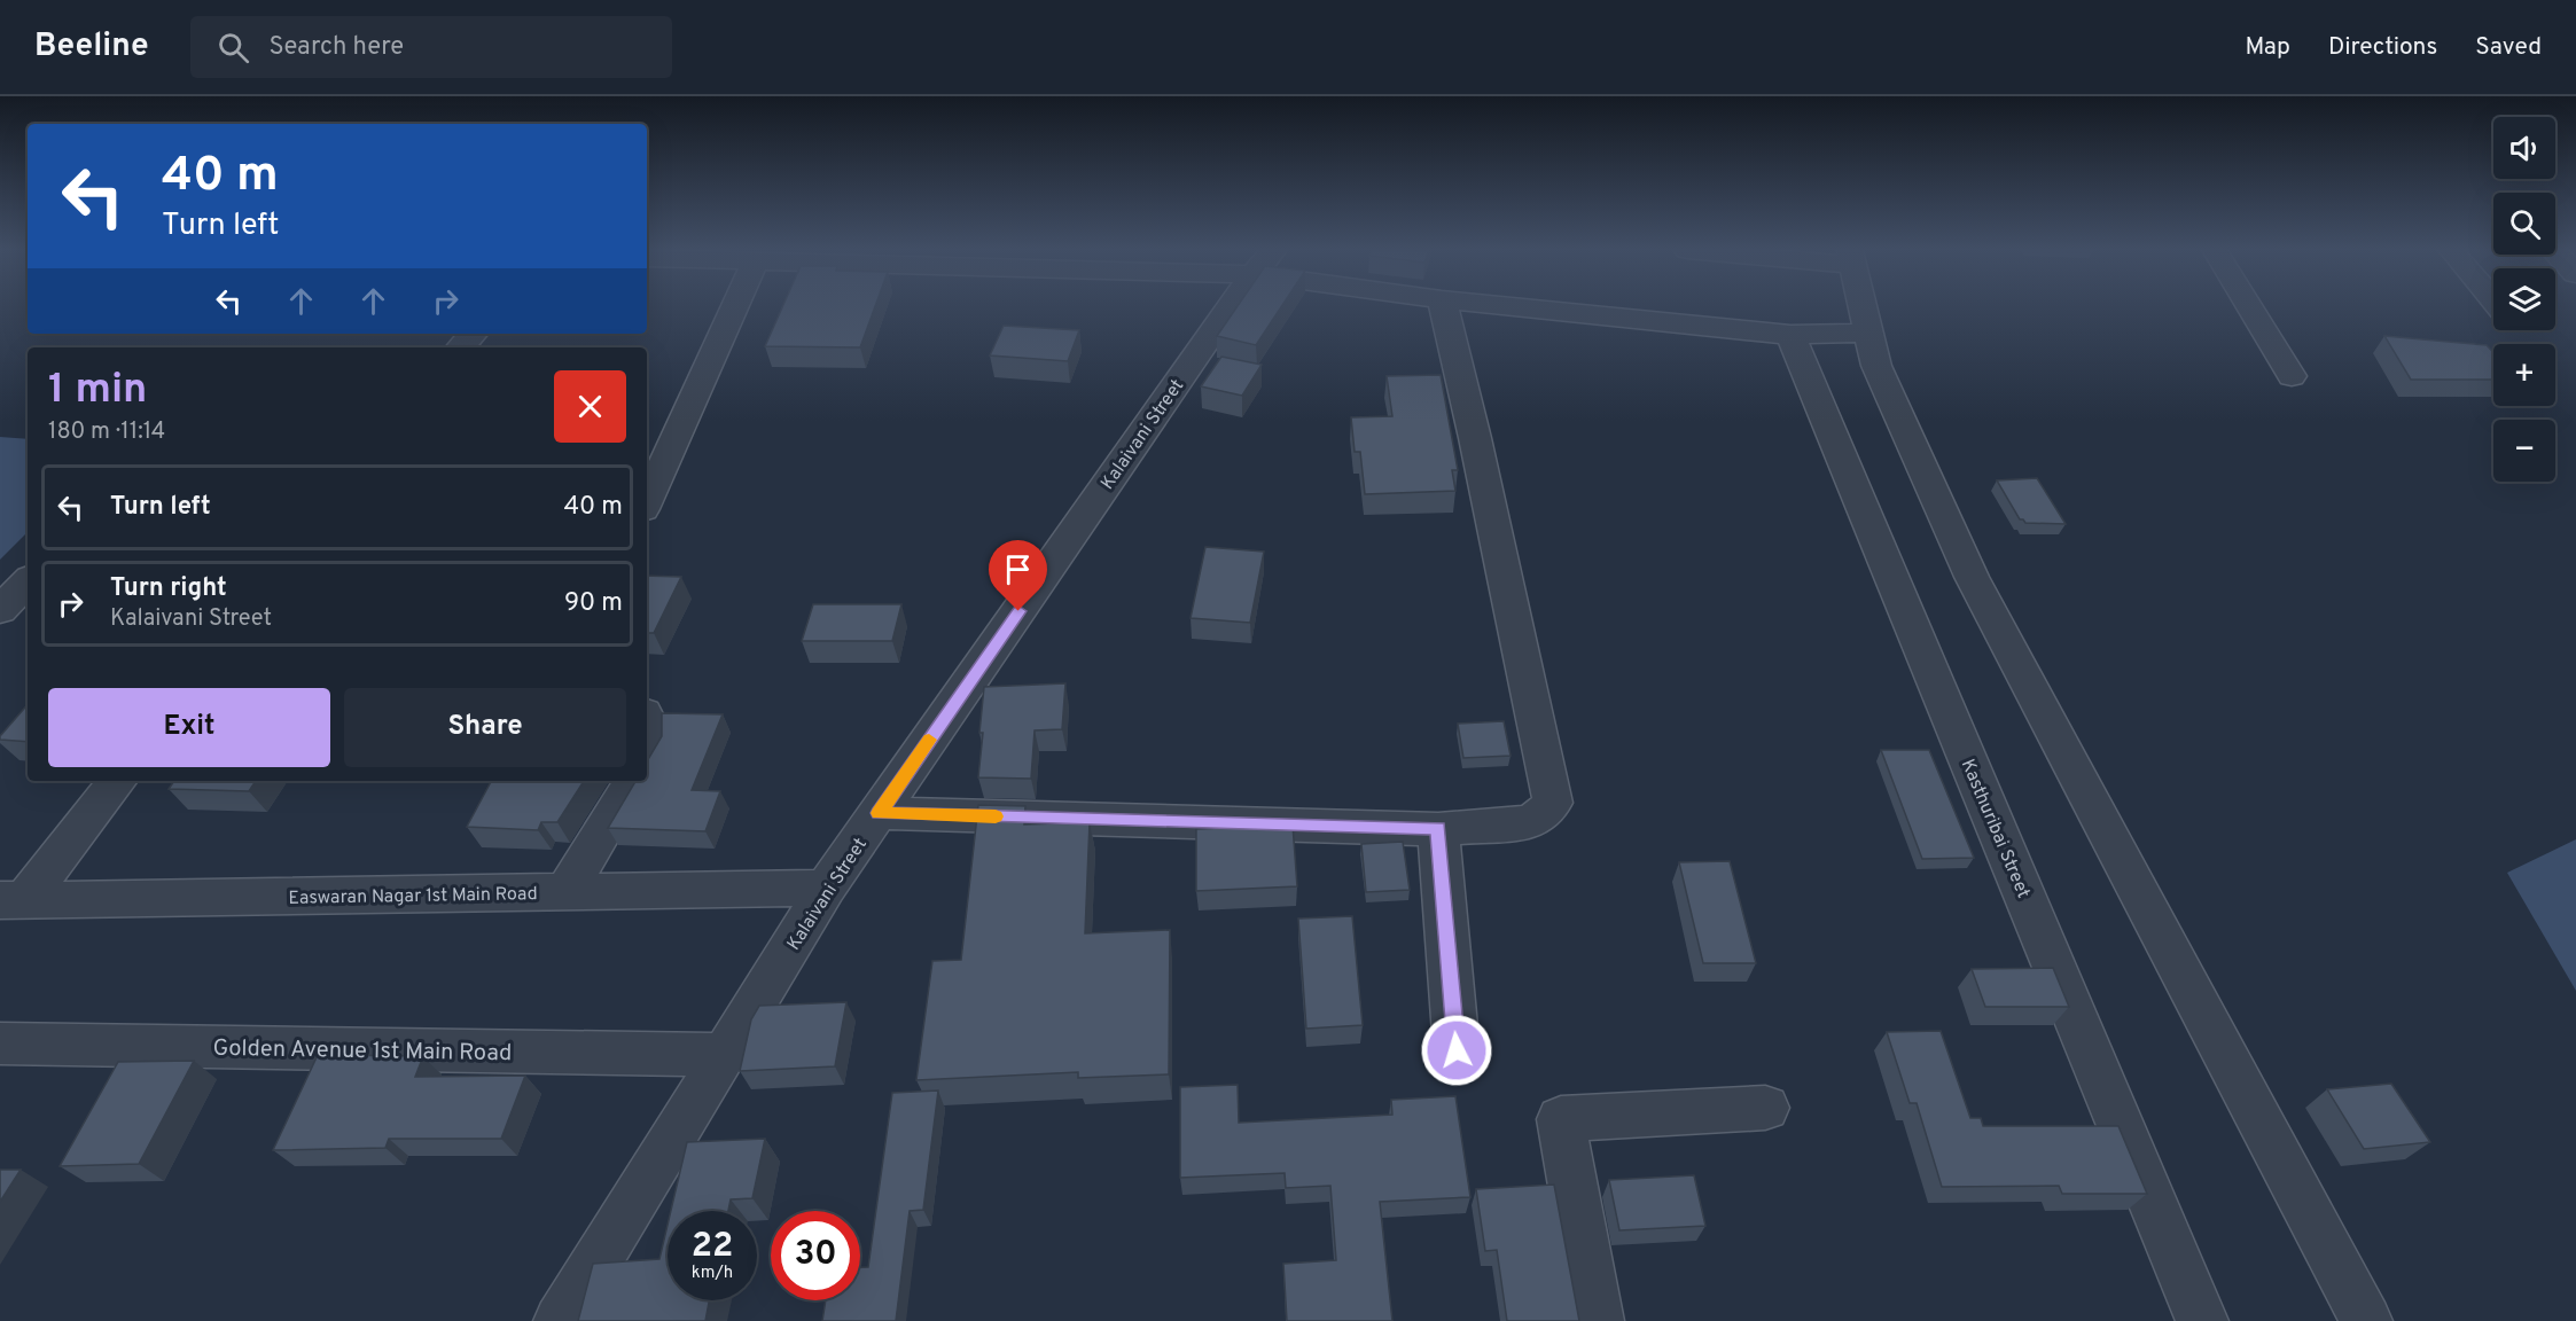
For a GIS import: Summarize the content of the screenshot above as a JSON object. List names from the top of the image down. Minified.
{"streets":{"street":["Kalaivani Street","Kasthuribai Street","Easwaran Nagar 1st Main Road","Golden Avenue 1st Main Road"]},"crossings":[["Kalaivani Street","Easwaran Nagar 1st Main Road"],["Kalaivani Street","Golden Avenue 1st Main Road"]],"page":{"header":"Beeline","search":"Search here","nav":["Map","Directions","Saved"],"map_buttons":["+","−"],"turn":["40 m","Turn left"],"heading":["1 min","180 m · 11:14"],"list":[{"name":"Turn left","value":"40 m"},{"name":"Turn right","note":"Kalaivani Street","value":"90 m"}],"buttons":["Exit","Share"],"speed":"22 km/h","limit":"30"}}
